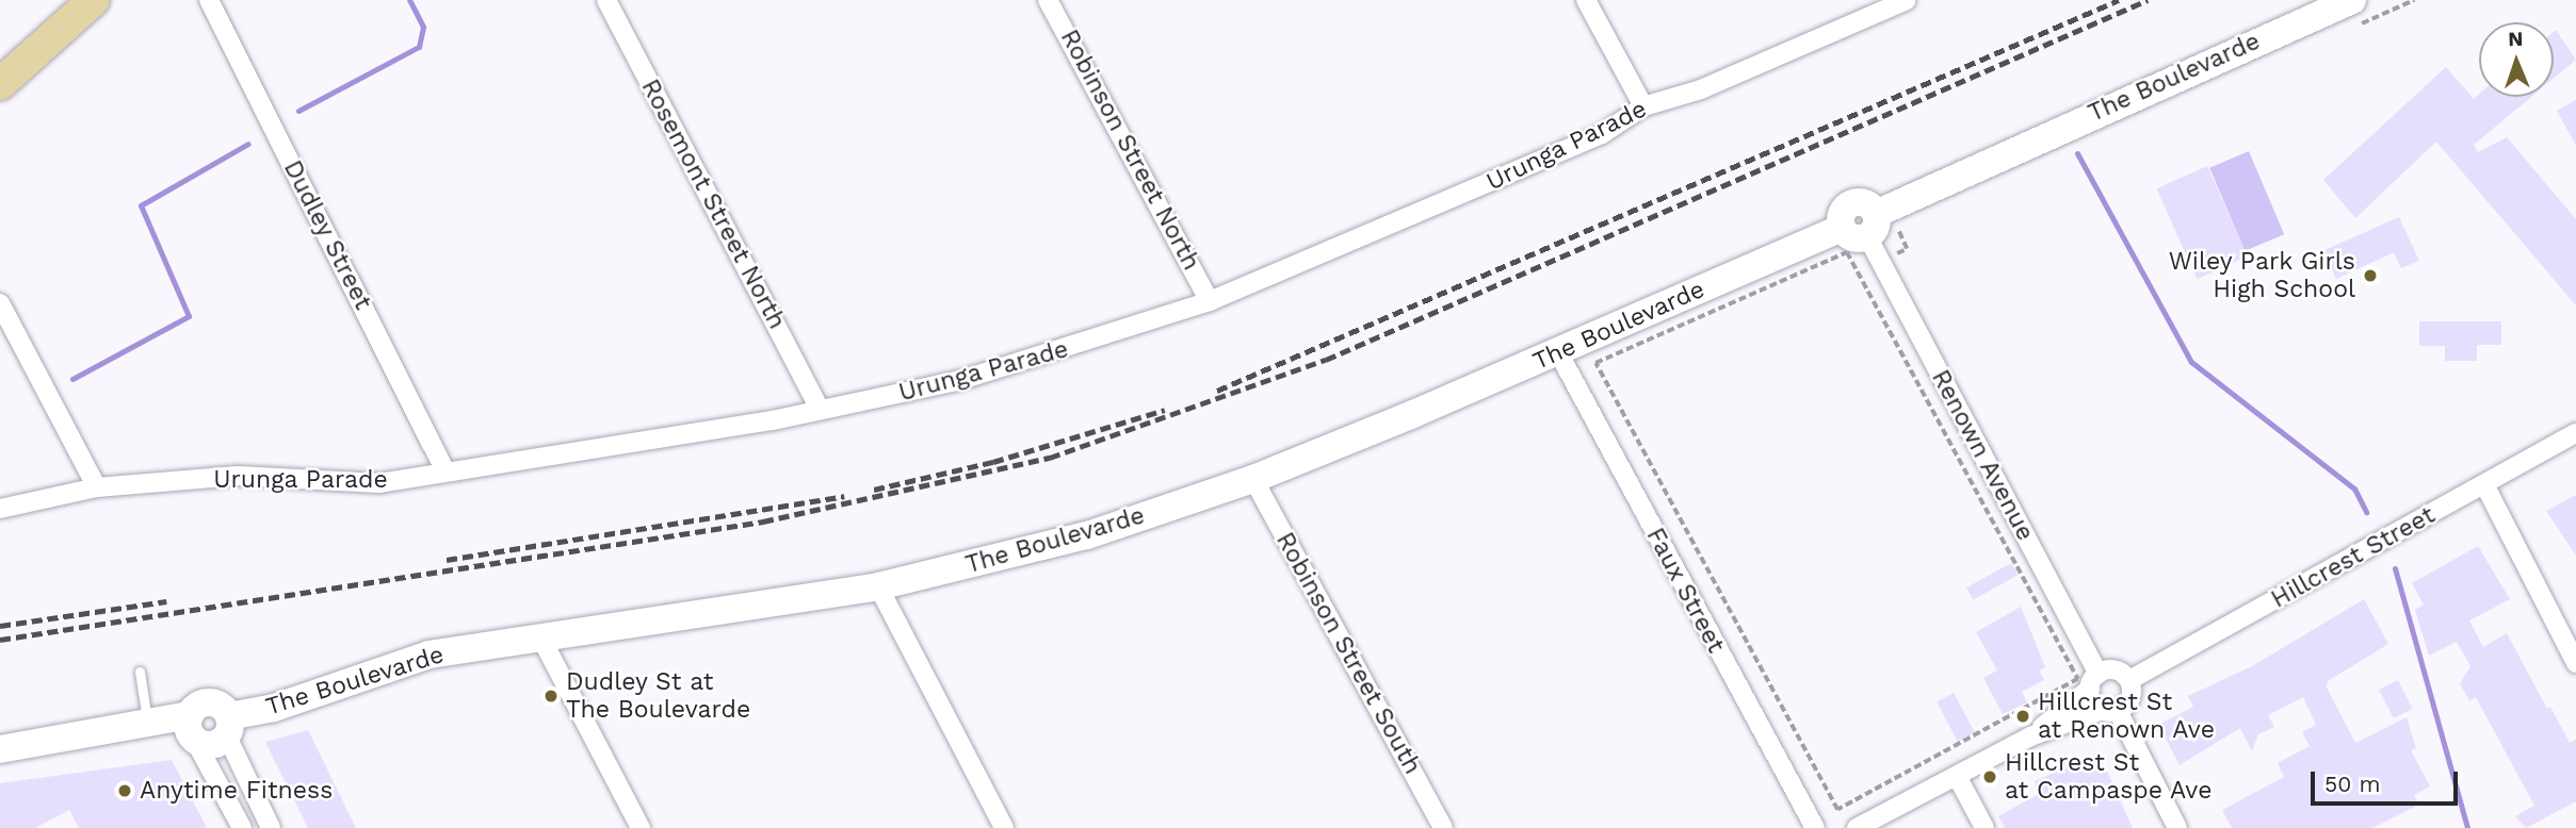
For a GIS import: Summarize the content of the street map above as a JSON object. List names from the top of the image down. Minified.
{"streets":{"street":["The Boulevarde","Urunga Parade","Robinson Street North","Rosemont Street North","Dudley Street","Renown Avenue","Hillcrest Street","Faux Street","Robinson Street South"]},"crossings":[["The Boulevarde","Renown Avenue"],["The Boulevarde","Faux Street"],["The Boulevarde","Robinson Street South"],["Urunga Parade","Robinson Street North"],["Urunga Parade","Rosemont Street North"],["Urunga Parade","Dudley Street"]],"places":["Wiley Park Girls High School","Dudley St at The Boulevarde","Hillcrest St at Renown Ave","Hillcrest St at Campaspe Ave","Anytime Fitness"],"scale_bar":"50 m","north":"top"}
